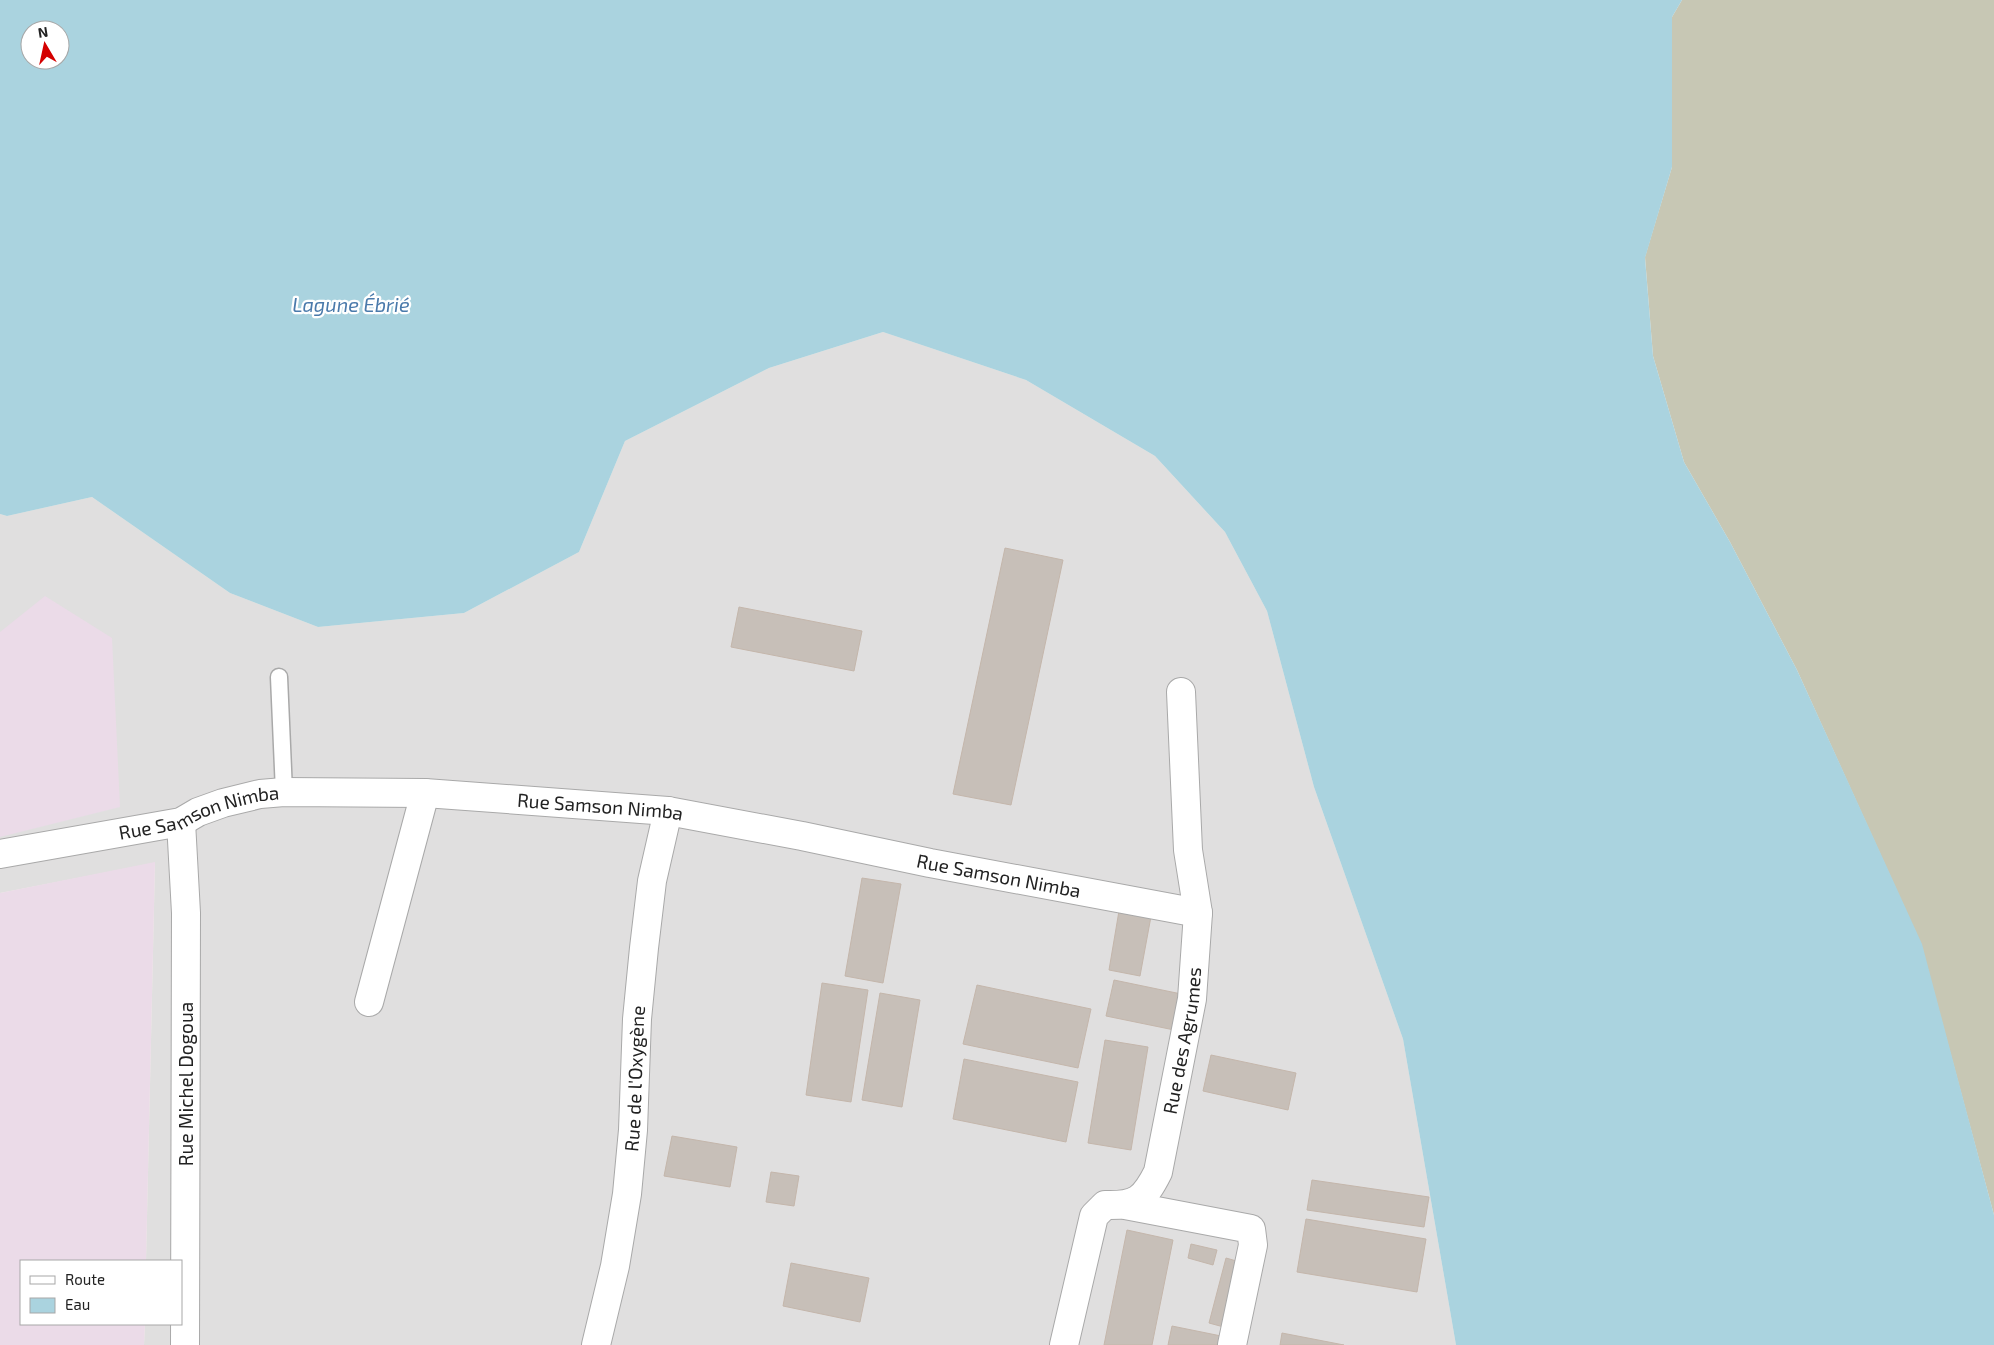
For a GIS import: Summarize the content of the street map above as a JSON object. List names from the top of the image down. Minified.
{"streets":{"street":["Rue Samson Nimba","Rue des Agrumes","Rue de l'Oxygène","Rue Michel Dogoua"]},"crossings":[["Rue Samson Nimba","Rue des Agrumes"],["Rue Samson Nimba","Rue de l'Oxygène"],["Rue Samson Nimba","Rue Michel Dogoua"]],"water":["Lagune Ébrié"],"legend":["Route","Eau"],"north":"top"}
